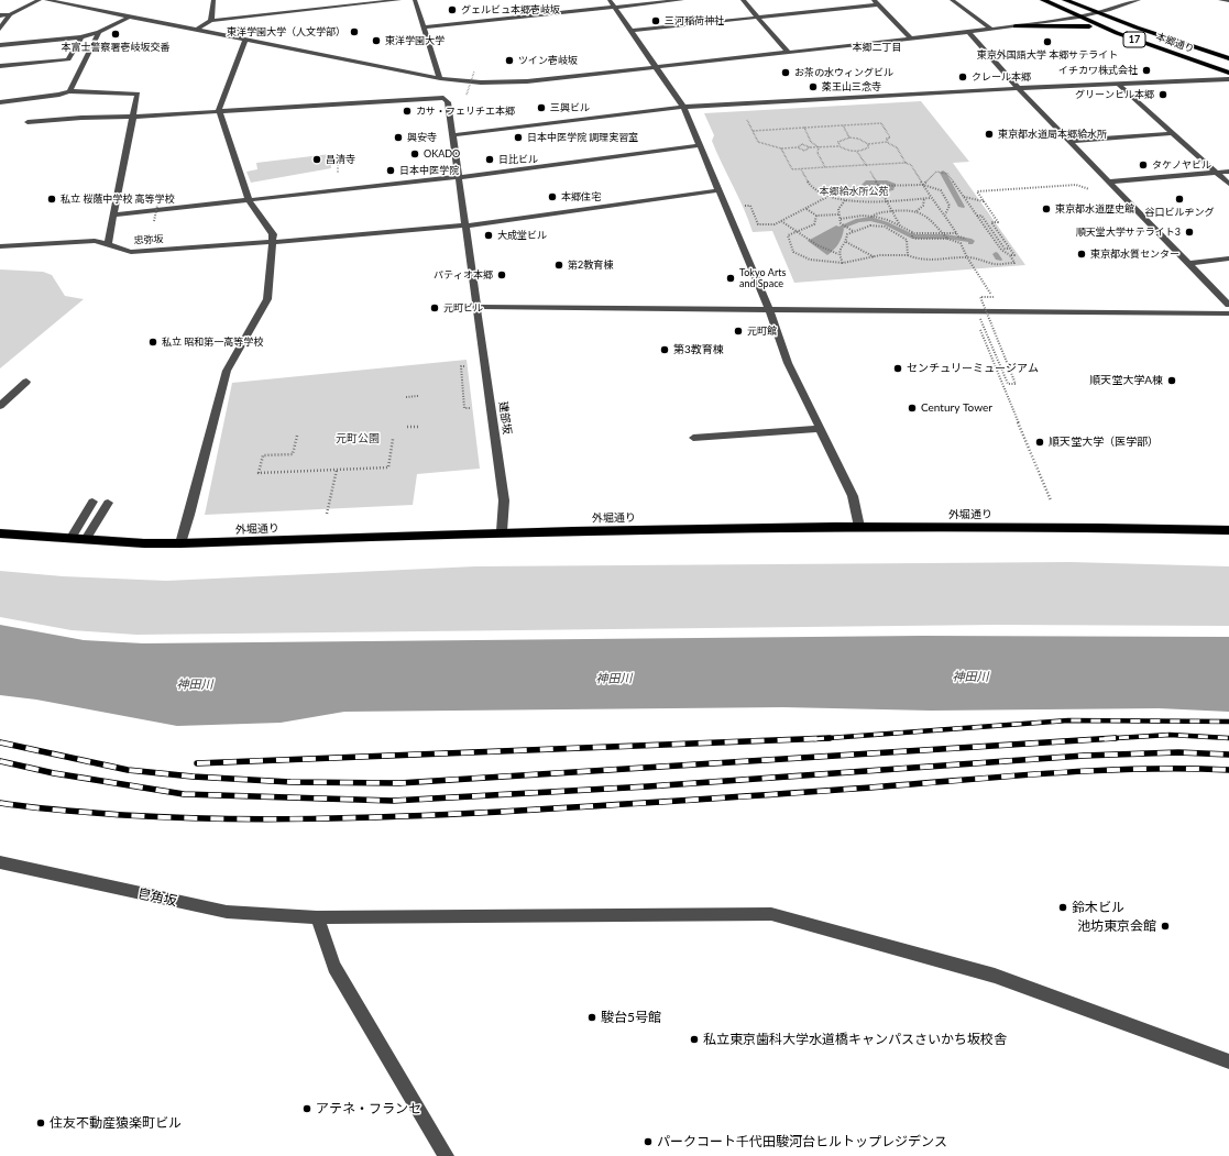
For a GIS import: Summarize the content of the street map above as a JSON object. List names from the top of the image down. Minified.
{"streets":{"highway":["17","本郷通り"],"main road":["外堀通り"],"street":["忠弥坂","建部坂","皀角坂"]},"crossings":[["忠弥坂","建部坂"],["建部坂","外堀通り"]],"districts":["本郷二丁目"],"water":["神田川"],"parks":["本郷給水所公苑","元町公園"],"places":["グェルビュ本郷壱岐坂","三河稲荷神社","東洋学園大学（人文学部）","本富士警察署壱岐坂交番","東洋学園大学","東京外国語大学 本郷サテライト","ツイン壱岐坂","イチカワ株式会社","お茶の水ウィングビル","クレール本郷","薬王山三念寺","グリーンヒル本郷","三興ビル","カサ・フェリチエ本郷","東京都水道局本郷給水所","興安寺","日本中医学院 調理実習室","OKADO","昌清寺","日比ビル","タケノヤビル","日本中医学院","本郷住宅","私立 桜蔭中学校 高等学校","谷口ビルヂング","東京都水道歴史館","順天堂大学サテライト3","大成堂ビル","東京都水質センター","第2教育棟","パティオ本郷","Tokyo Arts and Space","元町ビル","元町館","私立 昭和第一高等学校","第3教育棟","センチュリーミュージアム","順天堂大学A棟","Century Tower","順天堂大学（医学部）","鈴木ビル","池坊東京会館","駿台5号館","私立東京歯科大学水道橋キャンパスさいかち坂校舎","アテネ・フランセ","住友不動産猿楽町ビル","パークコート千代田駿河台ヒルトップレジデンス"]}
